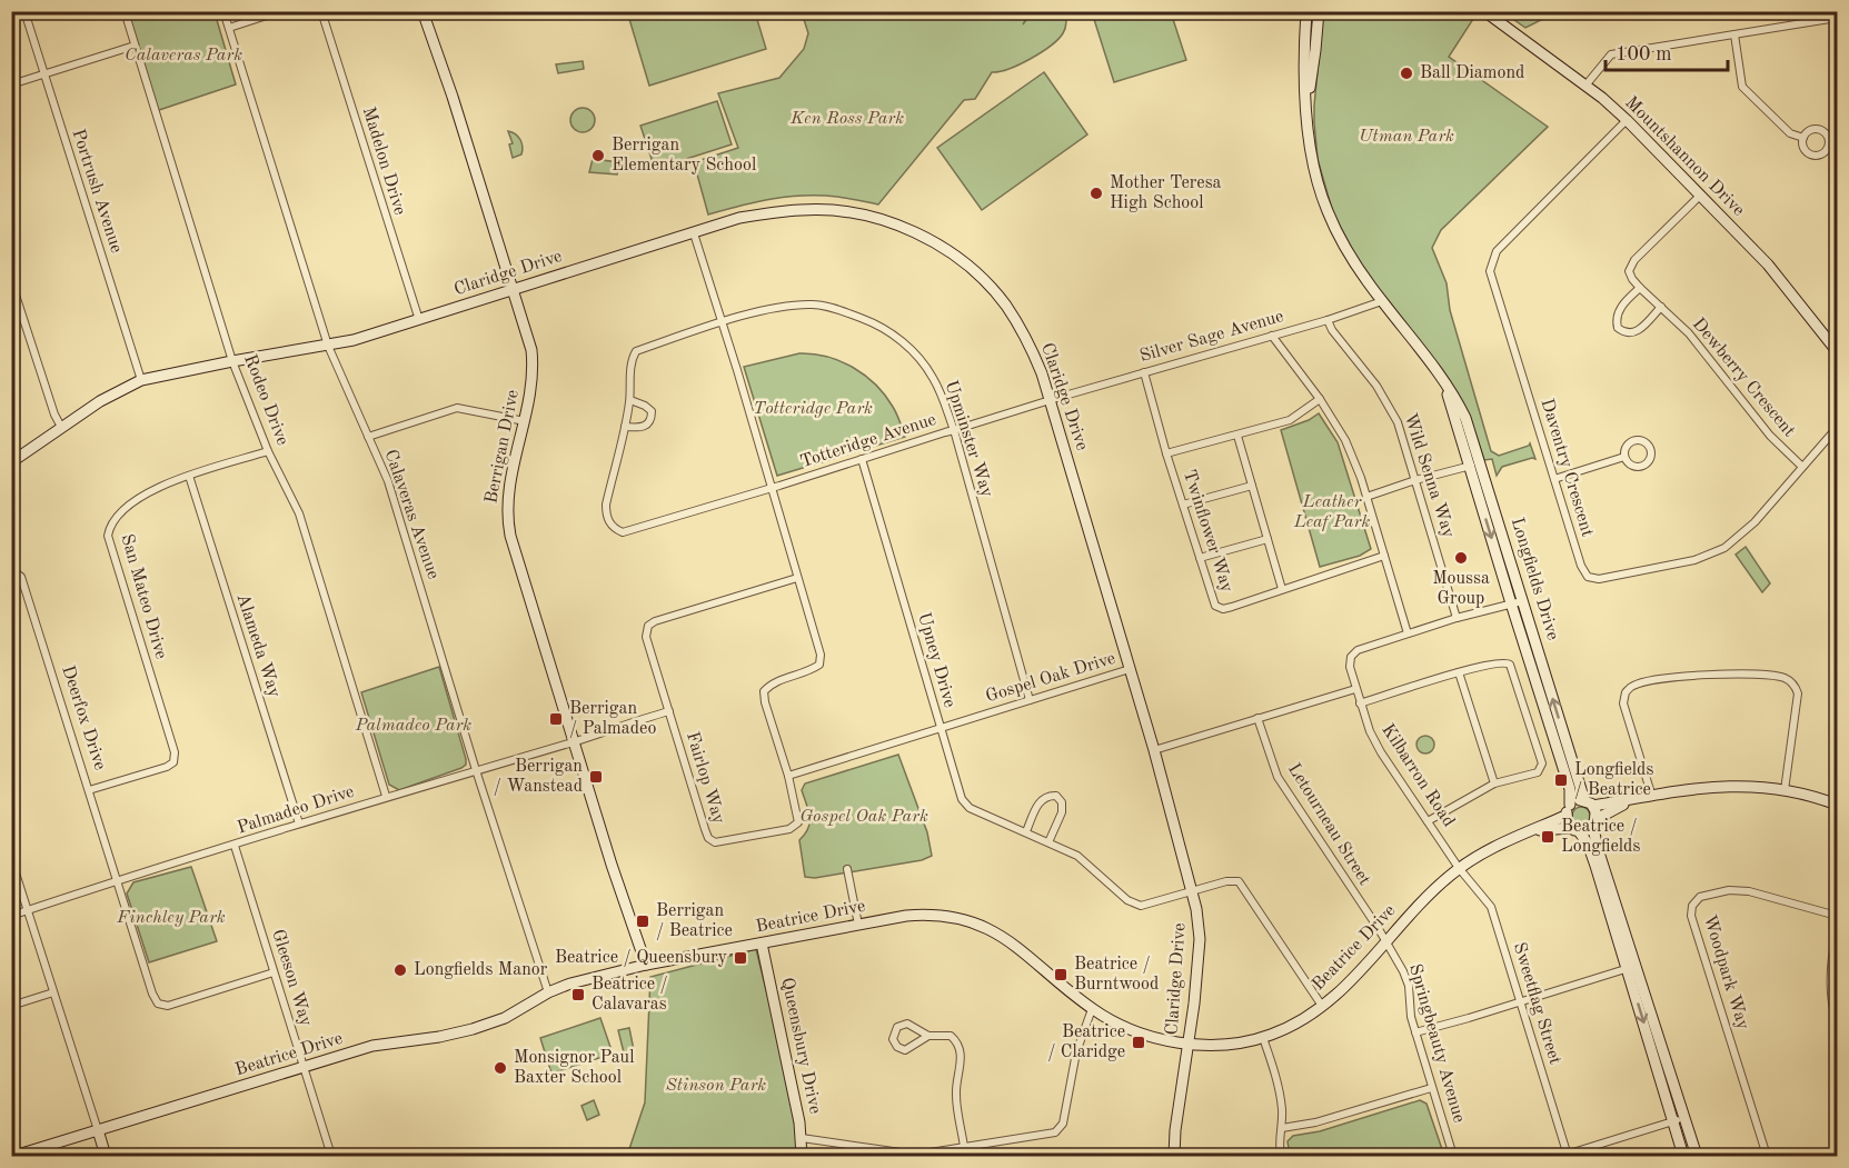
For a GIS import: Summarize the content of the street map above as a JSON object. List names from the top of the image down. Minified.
{"streets":{"street":["Mountshannon Drive","Madelon Drive","Portrush Avenue","Claridge Drive","Silver Sage Avenue","Dewberry Crescent","Rodeo Drive","Upminster Way","Totteridge Avenue","Berrigan Drive","Daventry Crescent","Wild Senna Way","Calaveras Avenue","Twinflower Way","Longfields Drive","San Mateo Drive","Alameda Way","Upney Drive","Gospel Oak Drive","Deerfox Drive","Kilbarron Road","Fairlop Way","Palmadeo Drive","Letourneau Street","Beatrice Drive","Woodpark Way","Gleeson Way","Sweetflag Street","Springbeauty Avenue","Queensbury Drive"]},"crossings":[["Mountshannon Drive","Daventry Crescent"],["Madelon Drive","Claridge Drive"],["Portrush Avenue","Claridge Drive"],["Claridge Drive","Silver Sage Avenue"],["Claridge Drive","Rodeo Drive"],["Claridge Drive","Totteridge Avenue"],["Claridge Drive","Berrigan Drive"],["Claridge Drive","Calaveras Avenue"],["Claridge Drive","Upney Drive"],["Claridge Drive","Gospel Oak Drive"],["Claridge Drive","Fairlop Way"],["Claridge Drive","Beatrice Drive"],["Silver Sage Avenue","Totteridge Avenue"],["Silver Sage Avenue","Wild Senna Way"],["Silver Sage Avenue","Twinflower Way"],["Silver Sage Avenue","Longfields Drive"],["Dewberry Crescent","Daventry Crescent"],["Rodeo Drive","San Mateo Drive"],["Rodeo Drive","Palmadeo Drive"],["Upminster Way","Totteridge Avenue"],["Upminster Way","Gospel Oak Drive"],["Upminster Way","Fairlop Way"],["Totteridge Avenue","Upney Drive"],["Totteridge Avenue","Fairlop Way"],["Berrigan Drive","Palmadeo Drive"],["Berrigan Drive","Beatrice Drive"],["Calaveras Avenue","Palmadeo Drive"],["Calaveras Avenue","Beatrice Drive"],["Longfields Drive","Beatrice Drive"],["San Mateo Drive","Alameda Way"],["San Mateo Drive","Deerfox Drive"],["Alameda Way","Palmadeo Drive"],["Upney Drive","Gospel Oak Drive"],["Gospel Oak Drive","Fairlop Way"],["Deerfox Drive","Palmadeo Drive"],["Deerfox Drive","Gleeson Way"],["Kilbarron Road","Beatrice Drive"],["Kilbarron Road","Sweetflag Street"],["Fairlop Way","Palmadeo Drive"],["Palmadeo Drive","Gleeson Way"],["Letourneau Street","Beatrice Drive"],["Letourneau Street","Springbeauty Avenue"],["Beatrice Drive","Gleeson Way"],["Beatrice Drive","Sweetflag Street"],["Beatrice Drive","Springbeauty Avenue"],["Beatrice Drive","Queensbury Drive"]],"parks":["Calaveras Park","Ken Ross Park","Utman Park","Totteridge Park","Leather Leaf Park","Palmadeo Park","Gospel Oak Park","Finchley Park","Stinson Park"],"places":{"other":["Ball Diamond","Berrigan Elementary School","Mother Teresa High School","Moussa Group","Longfields Manor","Monsignor Paul Baxter School"],"transit":["Berrigan / Palmadeo","Berrigan / Wanstead","Longfields / Beatrice","Beatrice / Longfields","Berrigan / Beatrice","Beatrice / Queensbury","Beatrice / Burntwood","Beatrice / Calavaras","Beatrice / Claridge"]},"scale_bar":"100 m"}
